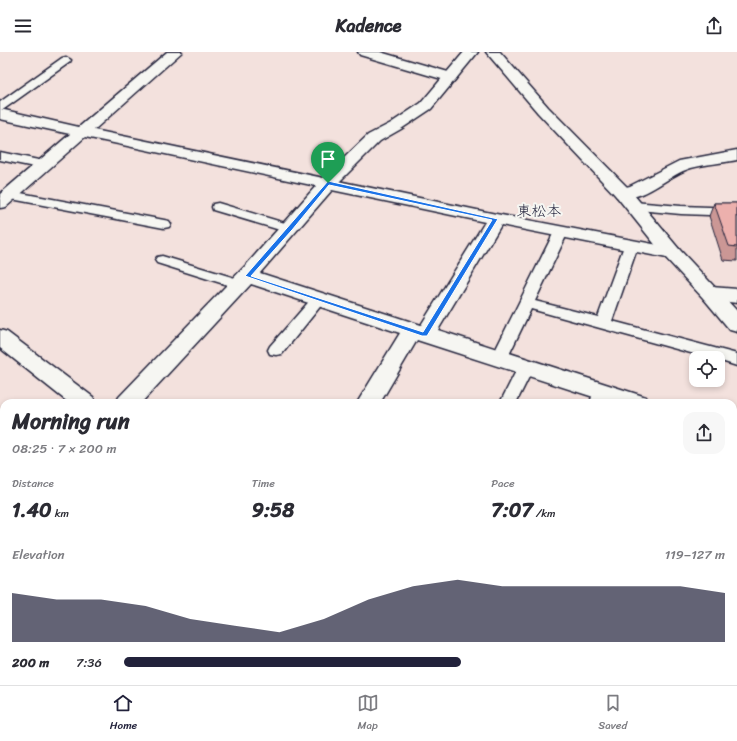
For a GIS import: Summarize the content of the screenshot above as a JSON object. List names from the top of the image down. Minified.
{"districts":["東松本"],"page":{"header":"Kadence","heading":["Morning run","08:25 · 7 × 200 m"],"stats":[["Distance","1.40 km"],["Time","9:58"],["Pace","7:07 /km"]],"chart":["Elevation","119–127 m"],"list":[{"name":"200 m","note":"7:36"}],"tabs":["Home","Map","Saved"]}}
